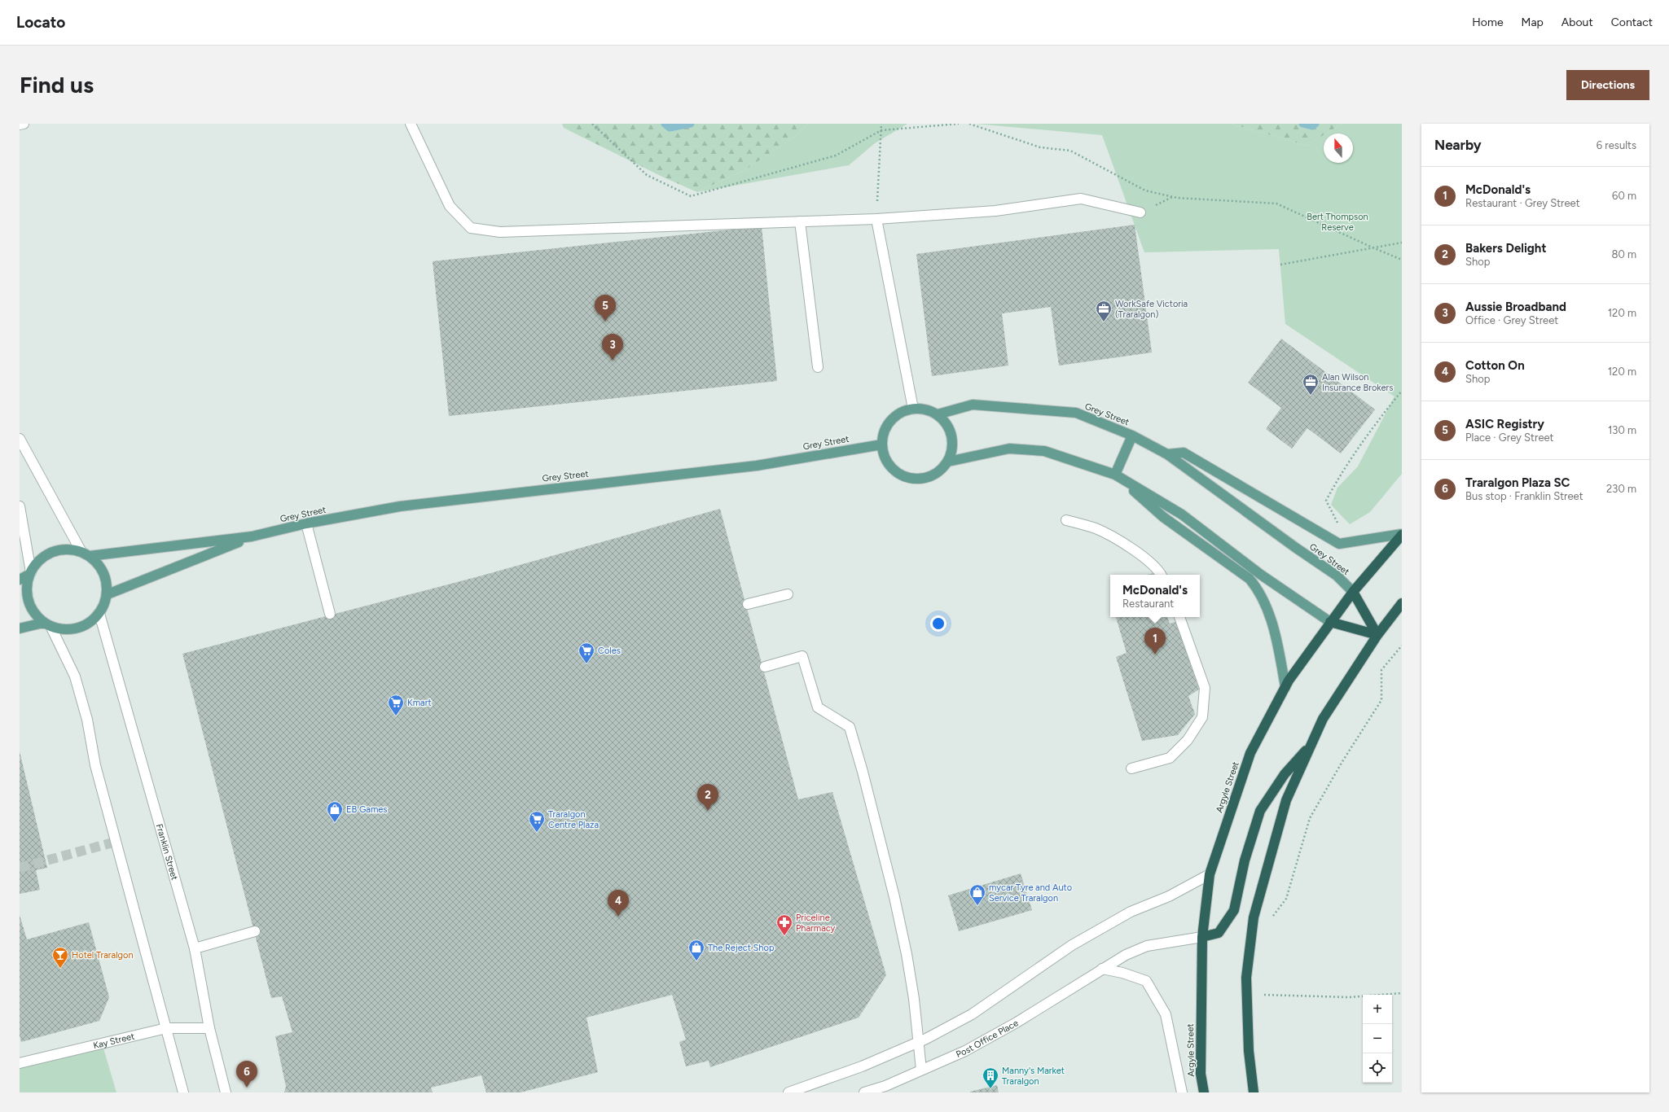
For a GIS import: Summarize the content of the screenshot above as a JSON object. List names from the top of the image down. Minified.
{"streets":{"highway":["Grey Street","Argyle Street"],"street":["Franklin Street","Post Office Place","Kay Street"]},"crossings":[["Grey Street","Argyle Street"],["Grey Street","Franklin Street"],["Argyle Street","Post Office Place"],["Franklin Street","Kay Street"]],"parks":["Bert Thompson Reserve"],"places":{"office":["WorkSafe Victoria (Traralgon)","Alan Wilson Insurance Brokers"],"supermarket":["Coles","Kmart","Traralgon Centre Plaza"],"shop":["EB Games","mycar Tyre and Auto Service Traralgon","The Reject Shop"],"pharmacy":["Priceline Pharmacy"],"bar":["Hotel Traralgon"],"building":["Manny's Market Traralgon"]},"north":"top","page":{"header":"Locato","nav":["Home","Map","About","Contact"],"buttons":"Directions","title":"Find us","heading":["Nearby","6 results"],"list":[{"mark":"1","name":"McDonald's","note":"Restaurant · Grey Street","value":"60 m"},{"mark":"2","name":"Bakers Delight","note":"Shop","value":"80 m"},{"mark":"3","name":"Aussie Broadband","note":"Office · Grey Street","value":"120 m"},{"mark":"4","name":"Cotton On","note":"Shop","value":"120 m"},{"mark":"5","name":"ASIC Registry","note":"Place · Grey Street","value":"130 m"},{"mark":"6","name":"Traralgon Plaza SC","note":"Bus stop · Franklin Street","value":"230 m"}],"pins":["5","3","1","2","4","6"],"popup":["McDonald's","Restaurant"],"map_buttons":["+","−"]}}
